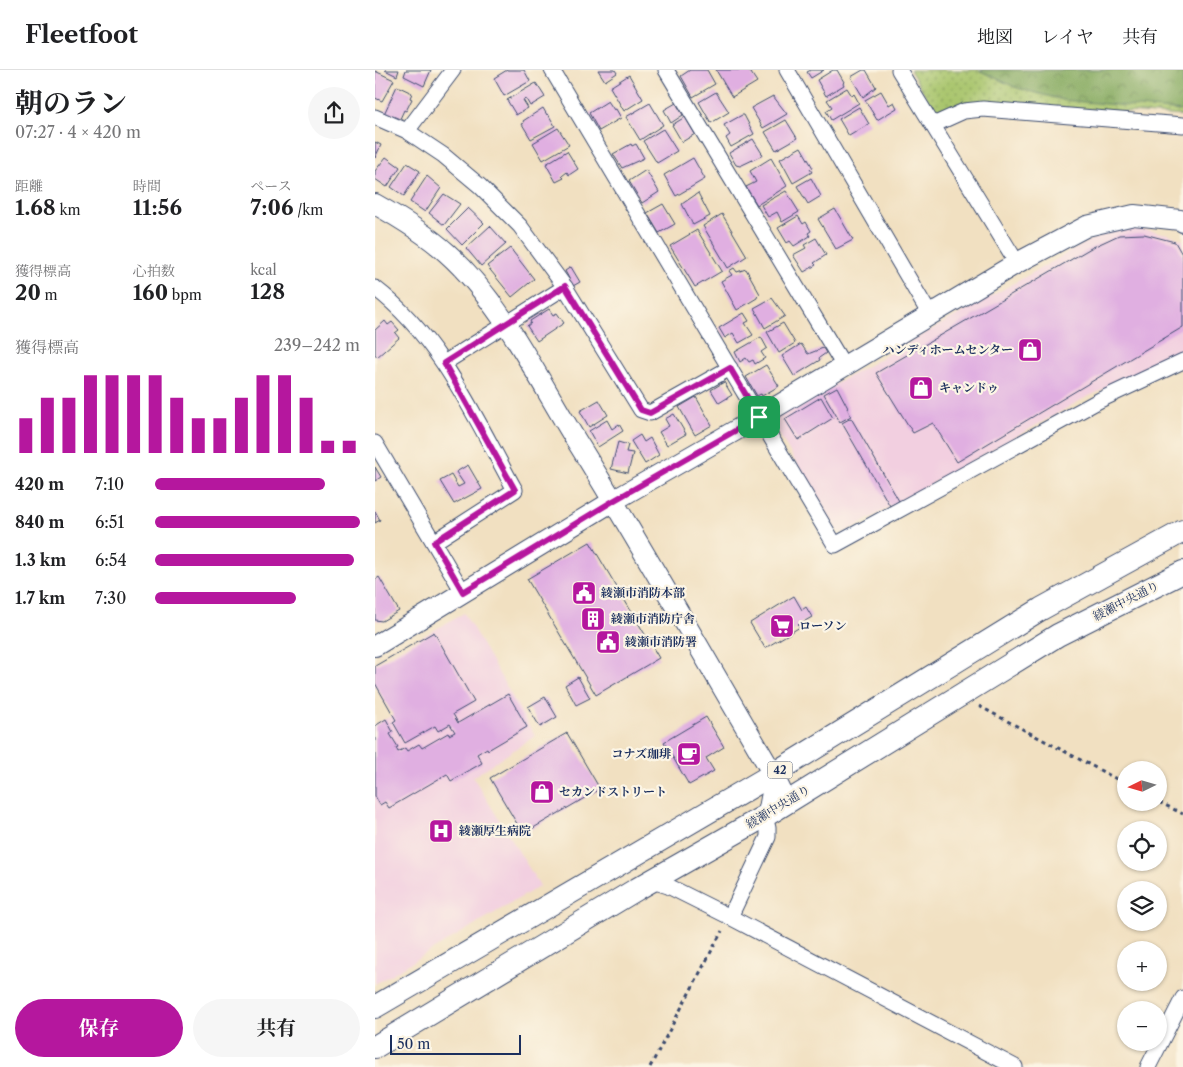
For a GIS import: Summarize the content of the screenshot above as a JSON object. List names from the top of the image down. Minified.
{"streets":{"main road":["綾瀬中央通り","42"]},"places":{"shop":["ハンディホームセンター","キャンドゥ","セカンドストリート"],"public building":["綾瀬市消防本部","綾瀬市消防署"],"building":["綾瀬市消防庁舎"],"supermarket":["ローソン"],"cafe":["コナズ珈琲"],"hospital":["綾瀬厚生病院"]},"scale_bar":"50 m","north":"left","page":{"header":"Fleetfoot","nav":["地図","レイヤ","共有"],"heading":["朝のラン","07:27 · 4 × 420 m"],"stats":[["距離","1.68 km"],["時間","11:56"],["ペース","7:06 /km"],["獲得標高","20 m"],["心拍数","160 bpm"],["kcal","128"]],"chart":["獲得標高","239–242 m"],"list":[{"name":"420 m","note":"7:10"},{"name":"840 m","note":"6:51"},{"name":"1.3 km","note":"6:54"},{"name":"1.7 km","note":"7:30"}],"map_buttons":["+","−"],"buttons":["保存","共有"],"scale":"50 m"}}
